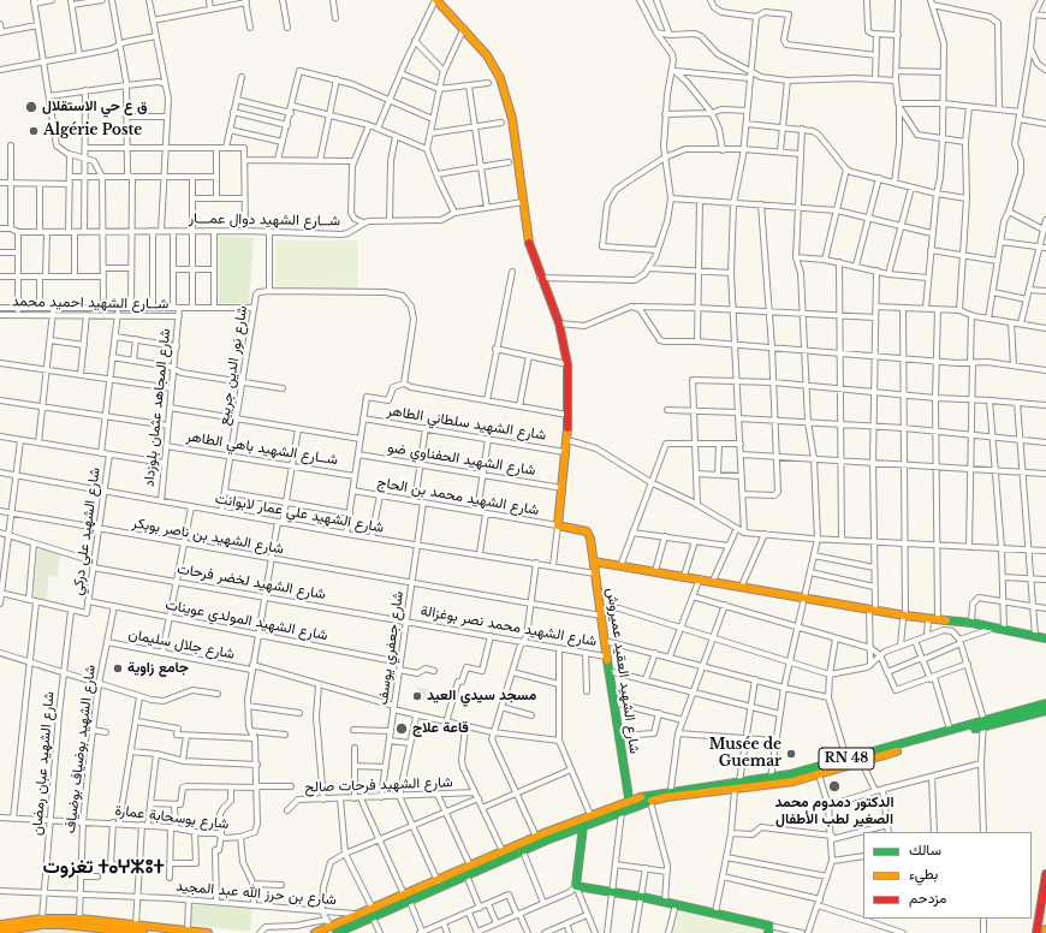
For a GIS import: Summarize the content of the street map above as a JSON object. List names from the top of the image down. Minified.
{"streets":{"main road":["شارع الشهيد العقيد عميروش","RN 48"],"street":["شــارع الشهيد دوال عمـــار","شــارع الشهيد احميد محمد","شارع نور الدين جريبع","شارع المجاهد عثمان بلوزداد","شارع الشهيد سلطاني الطاهر","شــارع الشهيد باهي الطاهر","شارع الشهيد الحفناوي ضو","شارع الشهيد محمد بن الحاج","شارع الشهيد علي عمار لابوانت","شارع الشهيد علي دركي","شارع الشهيد بن ناصر بوبكر","شارع الشهيد لخضر فرحات","شارع الشهيد المولدي عوينات","شارع الشهيد محمد نصر بوغزالة","شارع جلال سليمان","شارع جعفري يوسف","شارع الشهيد بوضياف بوضياف","شارع الشهيد عبان رمضان","شارع الشهيد فرحات صالح","شارع بوسحابة عمارة","شارع بن حرز الله عبد المجيد"]},"crossings":[["شــارع الشهيد احميد محمد","شارع نور الدين جريبع"],["شــارع الشهيد احميد محمد","شارع المجاهد عثمان بلوزداد"],["شارع نور الدين جريبع","شــارع الشهيد باهي الطاهر"],["شارع نور الدين جريبع","شارع الشهيد علي عمار لابوانت"],["شارع المجاهد عثمان بلوزداد","شــارع الشهيد باهي الطاهر"],["شارع المجاهد عثمان بلوزداد","شارع الشهيد علي عمار لابوانت"],["شارع الشهيد محمد بن الحاج","شارع جعفري يوسف"],["شارع الشهيد محمد بن الحاج","شارع الشهيد العقيد عميروش"],["شارع الشهيد علي عمار لابوانت","شارع الشهيد علي دركي"],["شارع الشهيد علي عمار لابوانت","شارع جعفري يوسف"],["شارع الشهيد علي عمار لابوانت","شارع الشهيد العقيد عميروش"],["شارع الشهيد علي دركي","شارع الشهيد بن ناصر بوبكر"],["شارع الشهيد علي دركي","شارع الشهيد لخضر فرحات"],["شارع الشهيد علي دركي","شارع الشهيد المولدي عوينات"],["شارع الشهيد علي دركي","شارع الشهيد عبان رمضان"],["شارع الشهيد بن ناصر بوبكر","شارع جعفري يوسف"],["شارع الشهيد بن ناصر بوبكر","شارع الشهيد العقيد عميروش"],["شارع الشهيد لخضر فرحات","شارع الشهيد محمد نصر بوغزالة"],["شارع الشهيد لخضر فرحات","شارع جعفري يوسف"],["شارع الشهيد المولدي عوينات","شارع جعفري يوسف"],["شارع الشهيد المولدي عوينات","شارع الشهيد بوضياف بوضياف"],["شارع الشهيد محمد نصر بوغزالة","شارع جعفري يوسف"],["شارع الشهيد محمد نصر بوغزالة","شارع الشهيد العقيد عميروش"],["شارع جلال سليمان","شارع جعفري يوسف"],["شارع جلال سليمان","شارع الشهيد بوضياف بوضياف"],["شارع جعفري يوسف","شارع الشهيد فرحات صالح"],["شارع الشهيد العقيد عميروش","RN 48"],["شارع الشهيد بوضياف بوضياف","شارع بوسحابة عمارة"],["شارع الشهيد بوضياف بوضياف","شارع بن حرز الله عبد المجيد"],["RN 48","شارع بن حرز الله عبد المجيد"],["شارع الشهيد عبان رمضان","شارع بوسحابة عمارة"],["شارع الشهيد عبان رمضان","شارع بن حرز الله عبد المجيد"]],"districts":["تغزوت ⵜⴰⵖⵣⵓⵜ"],"places":["ق ع حي الاستقلال","Algérie Poste","جامع زاوية","مسجد سيدي العيد","قاعة علاج","Musée de Guemar","الدكتور دمدوم محمد الصغير لطب الأطفال"],"legend":["سالك","بطيء","مزدحم"]}
